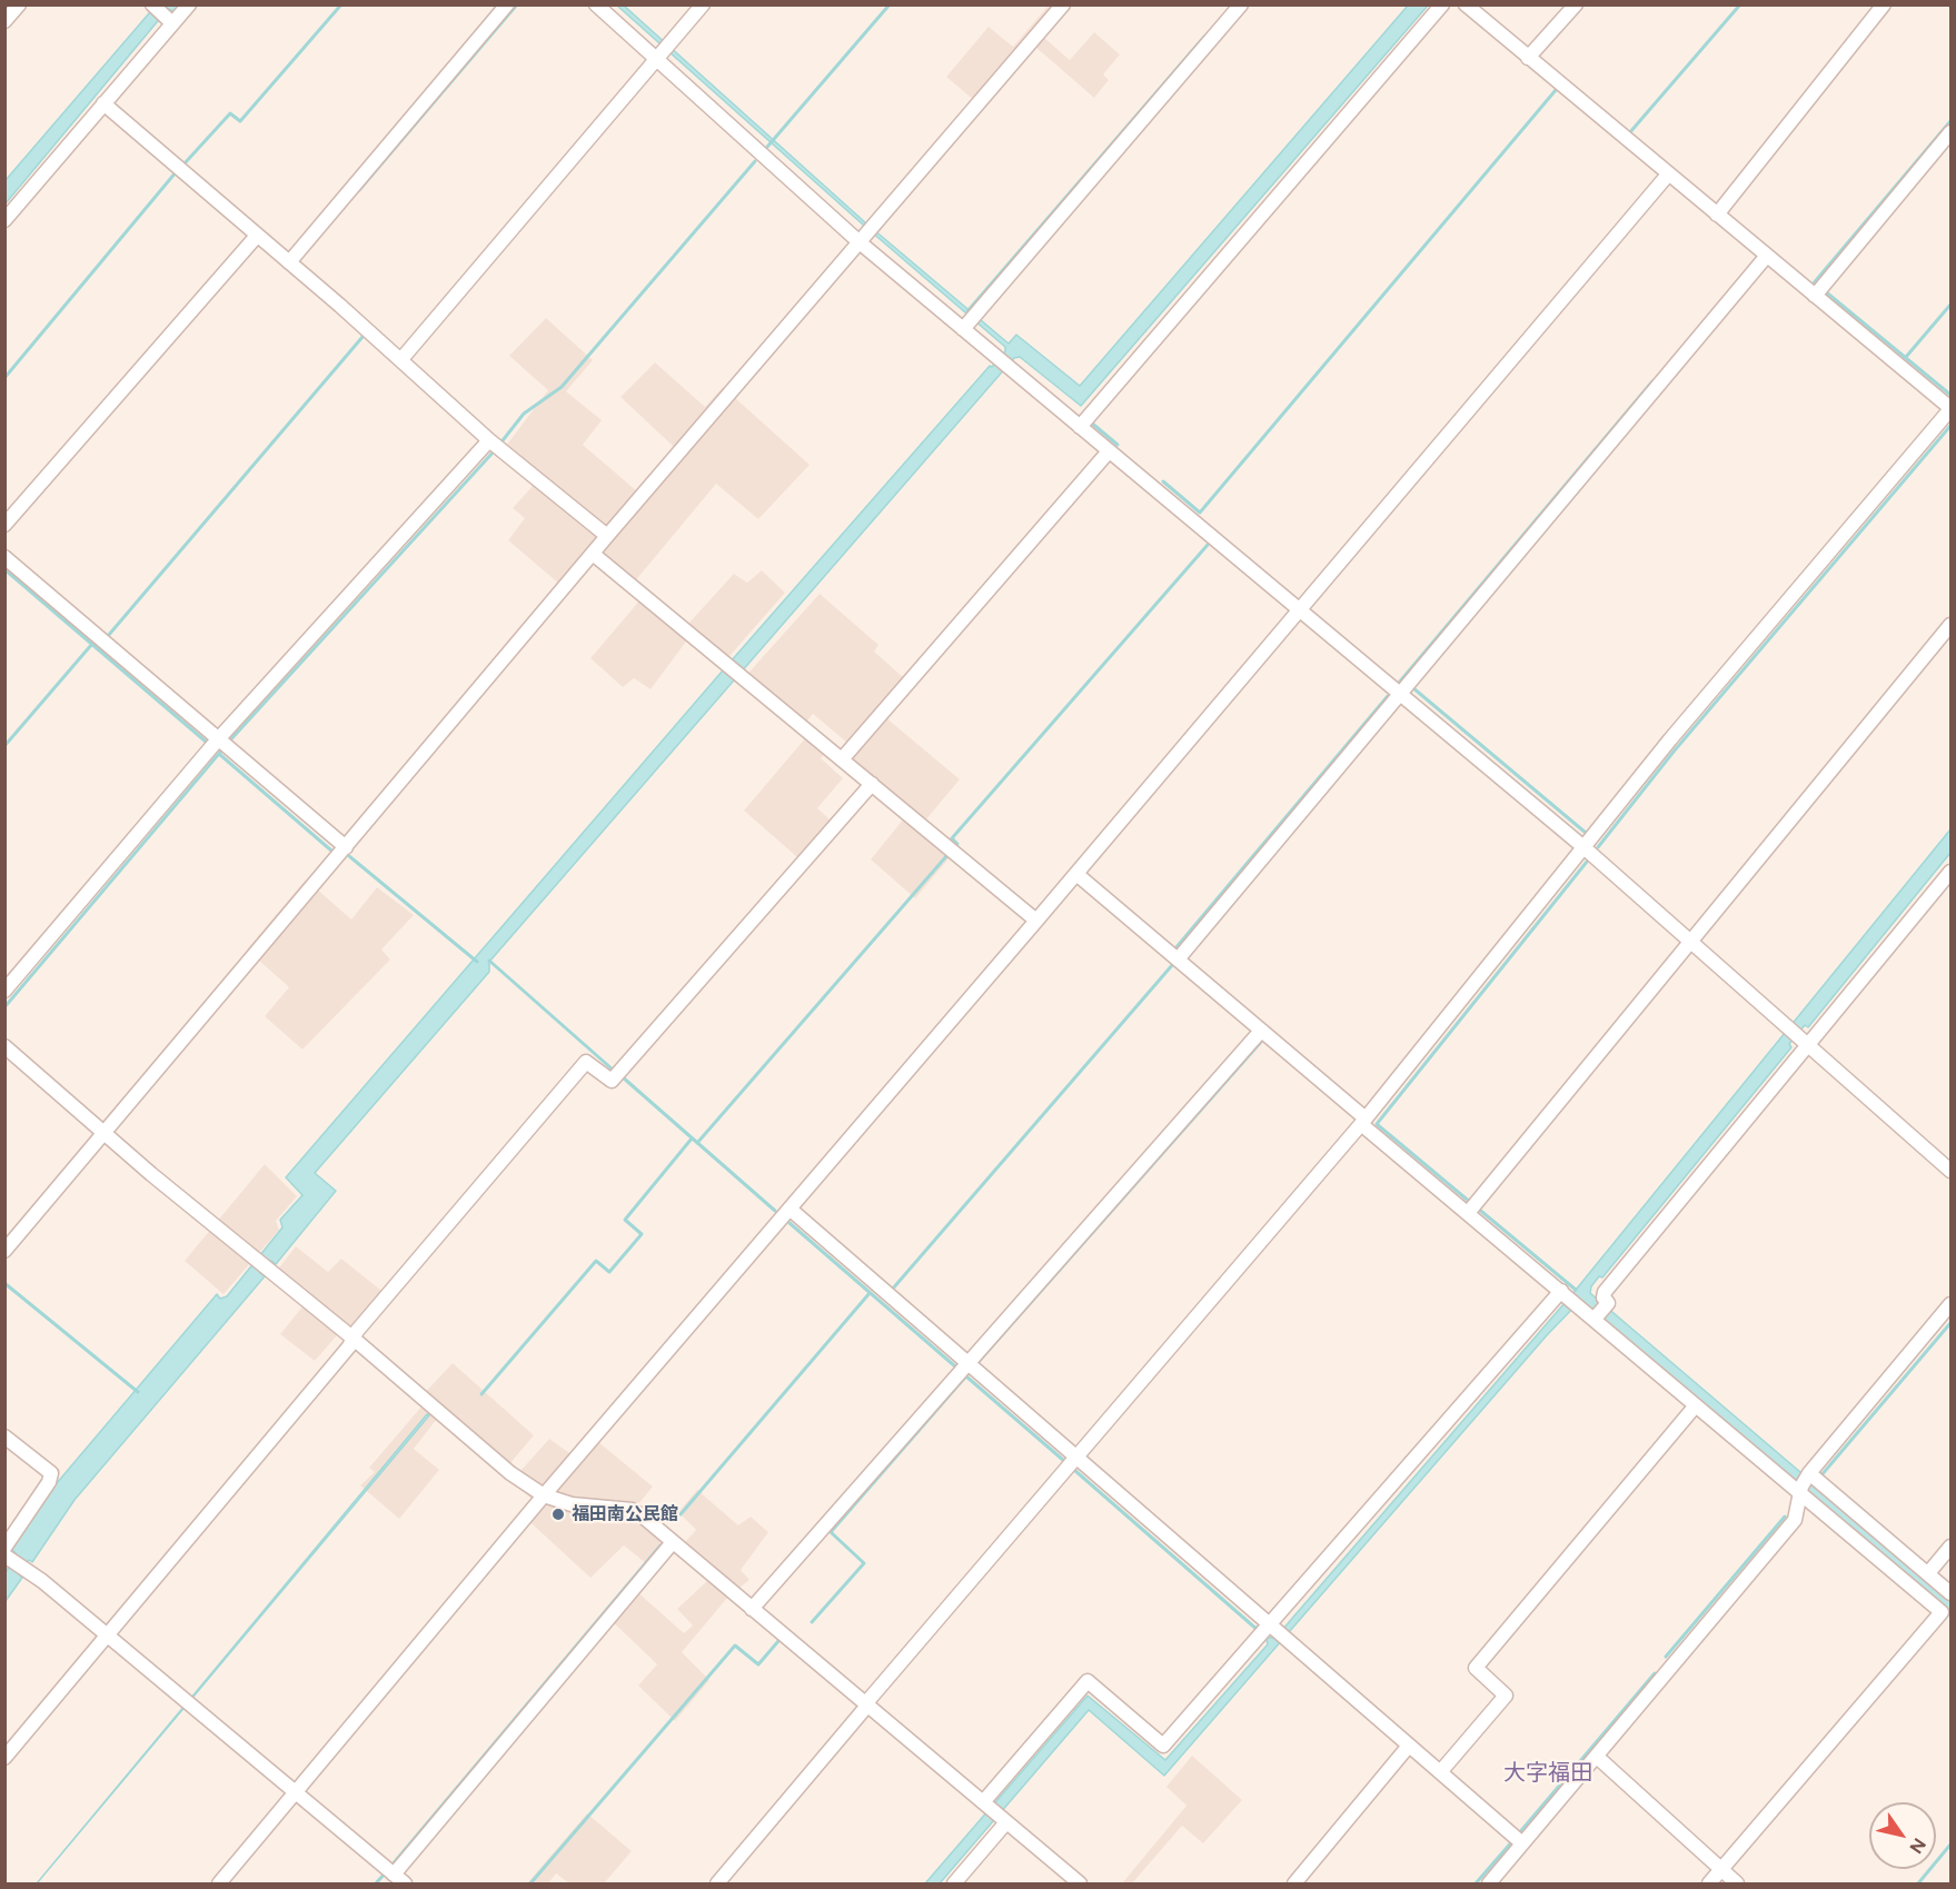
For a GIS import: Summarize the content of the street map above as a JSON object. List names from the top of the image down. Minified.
{"districts":["大字福田"],"places":["福田南公民館"],"north":"bottom right"}
